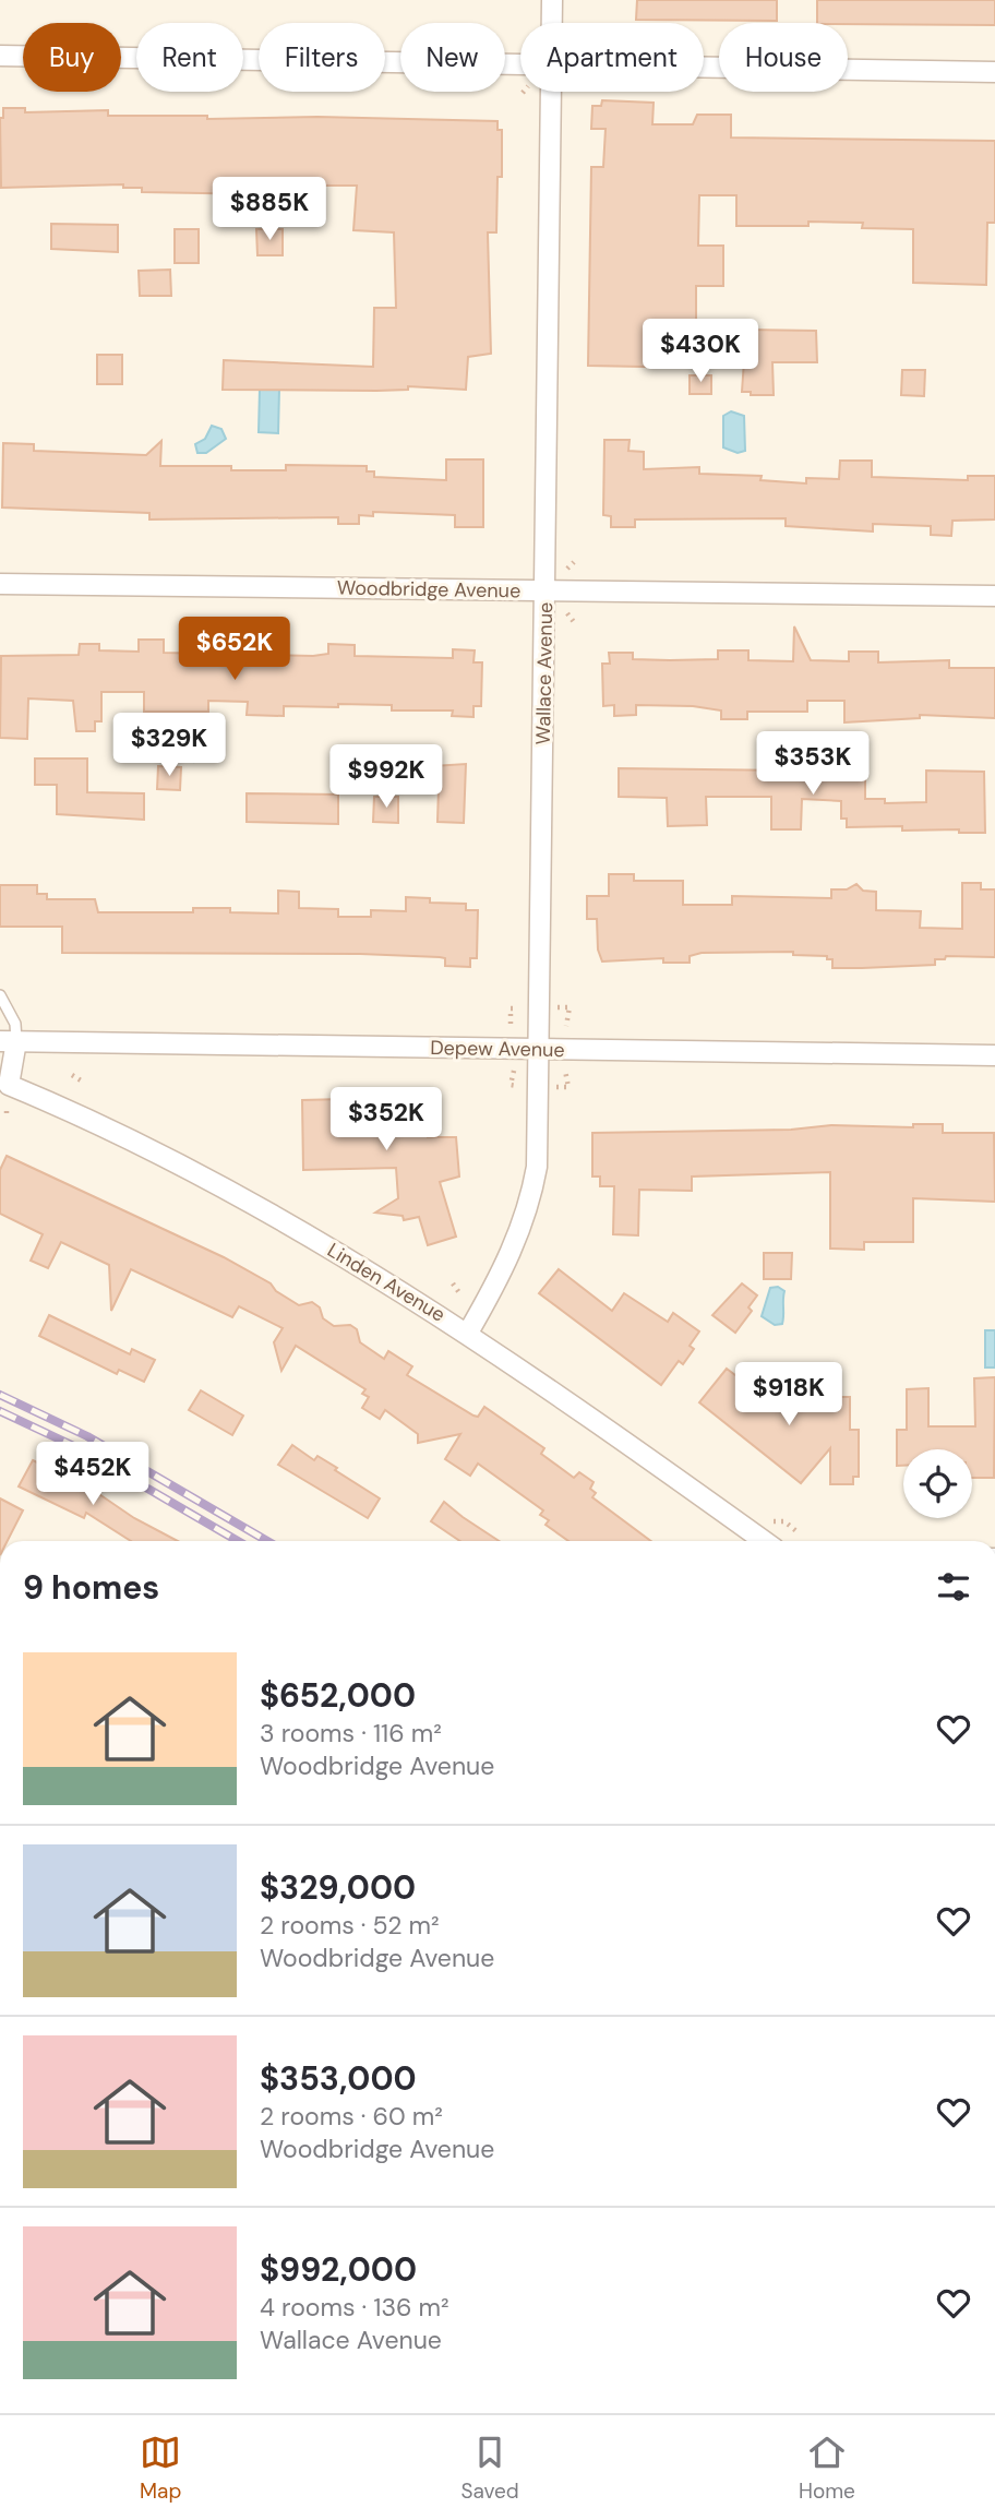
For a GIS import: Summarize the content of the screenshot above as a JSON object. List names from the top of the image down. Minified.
{"streets":{"street":["Woodbridge Avenue","Wallace Avenue","Depew Avenue","Linden Avenue"]},"crossings":[["Woodbridge Avenue","Wallace Avenue"],["Wallace Avenue","Depew Avenue"],["Wallace Avenue","Linden Avenue"],["Depew Avenue","Linden Avenue"]],"page":{"chip":["Buy","Rent","Filters","New","Apartment","House"],"price":["$885K","$430K","$652K","$329K","$353K","$992K","$352K","$918K","$452K"],"heading":"9 homes","list":[{"name":"$652,000","note":"3 rooms · 116 m² · Woodbridge Avenue"},{"name":"$329,000","note":"2 rooms · 52 m² · Woodbridge Avenue"},{"name":"$353,000","note":"2 rooms · 60 m² · Woodbridge Avenue"},{"name":"$992,000","note":"4 rooms · 136 m² · Wallace Avenue"}],"tabs":["Map","Saved","Home"]}}
